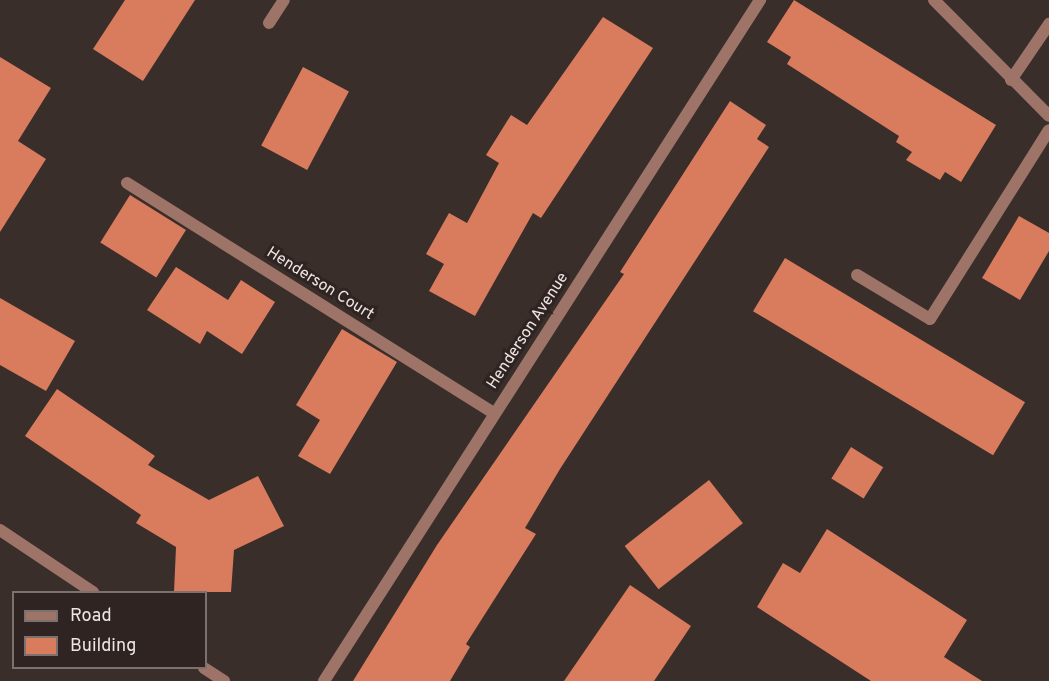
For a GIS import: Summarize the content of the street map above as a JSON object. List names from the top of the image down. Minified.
{"streets":{"street":["Henderson Court","Henderson Avenue"]},"crossings":[["Henderson Court","Henderson Avenue"]],"legend":["Road","Building"]}
